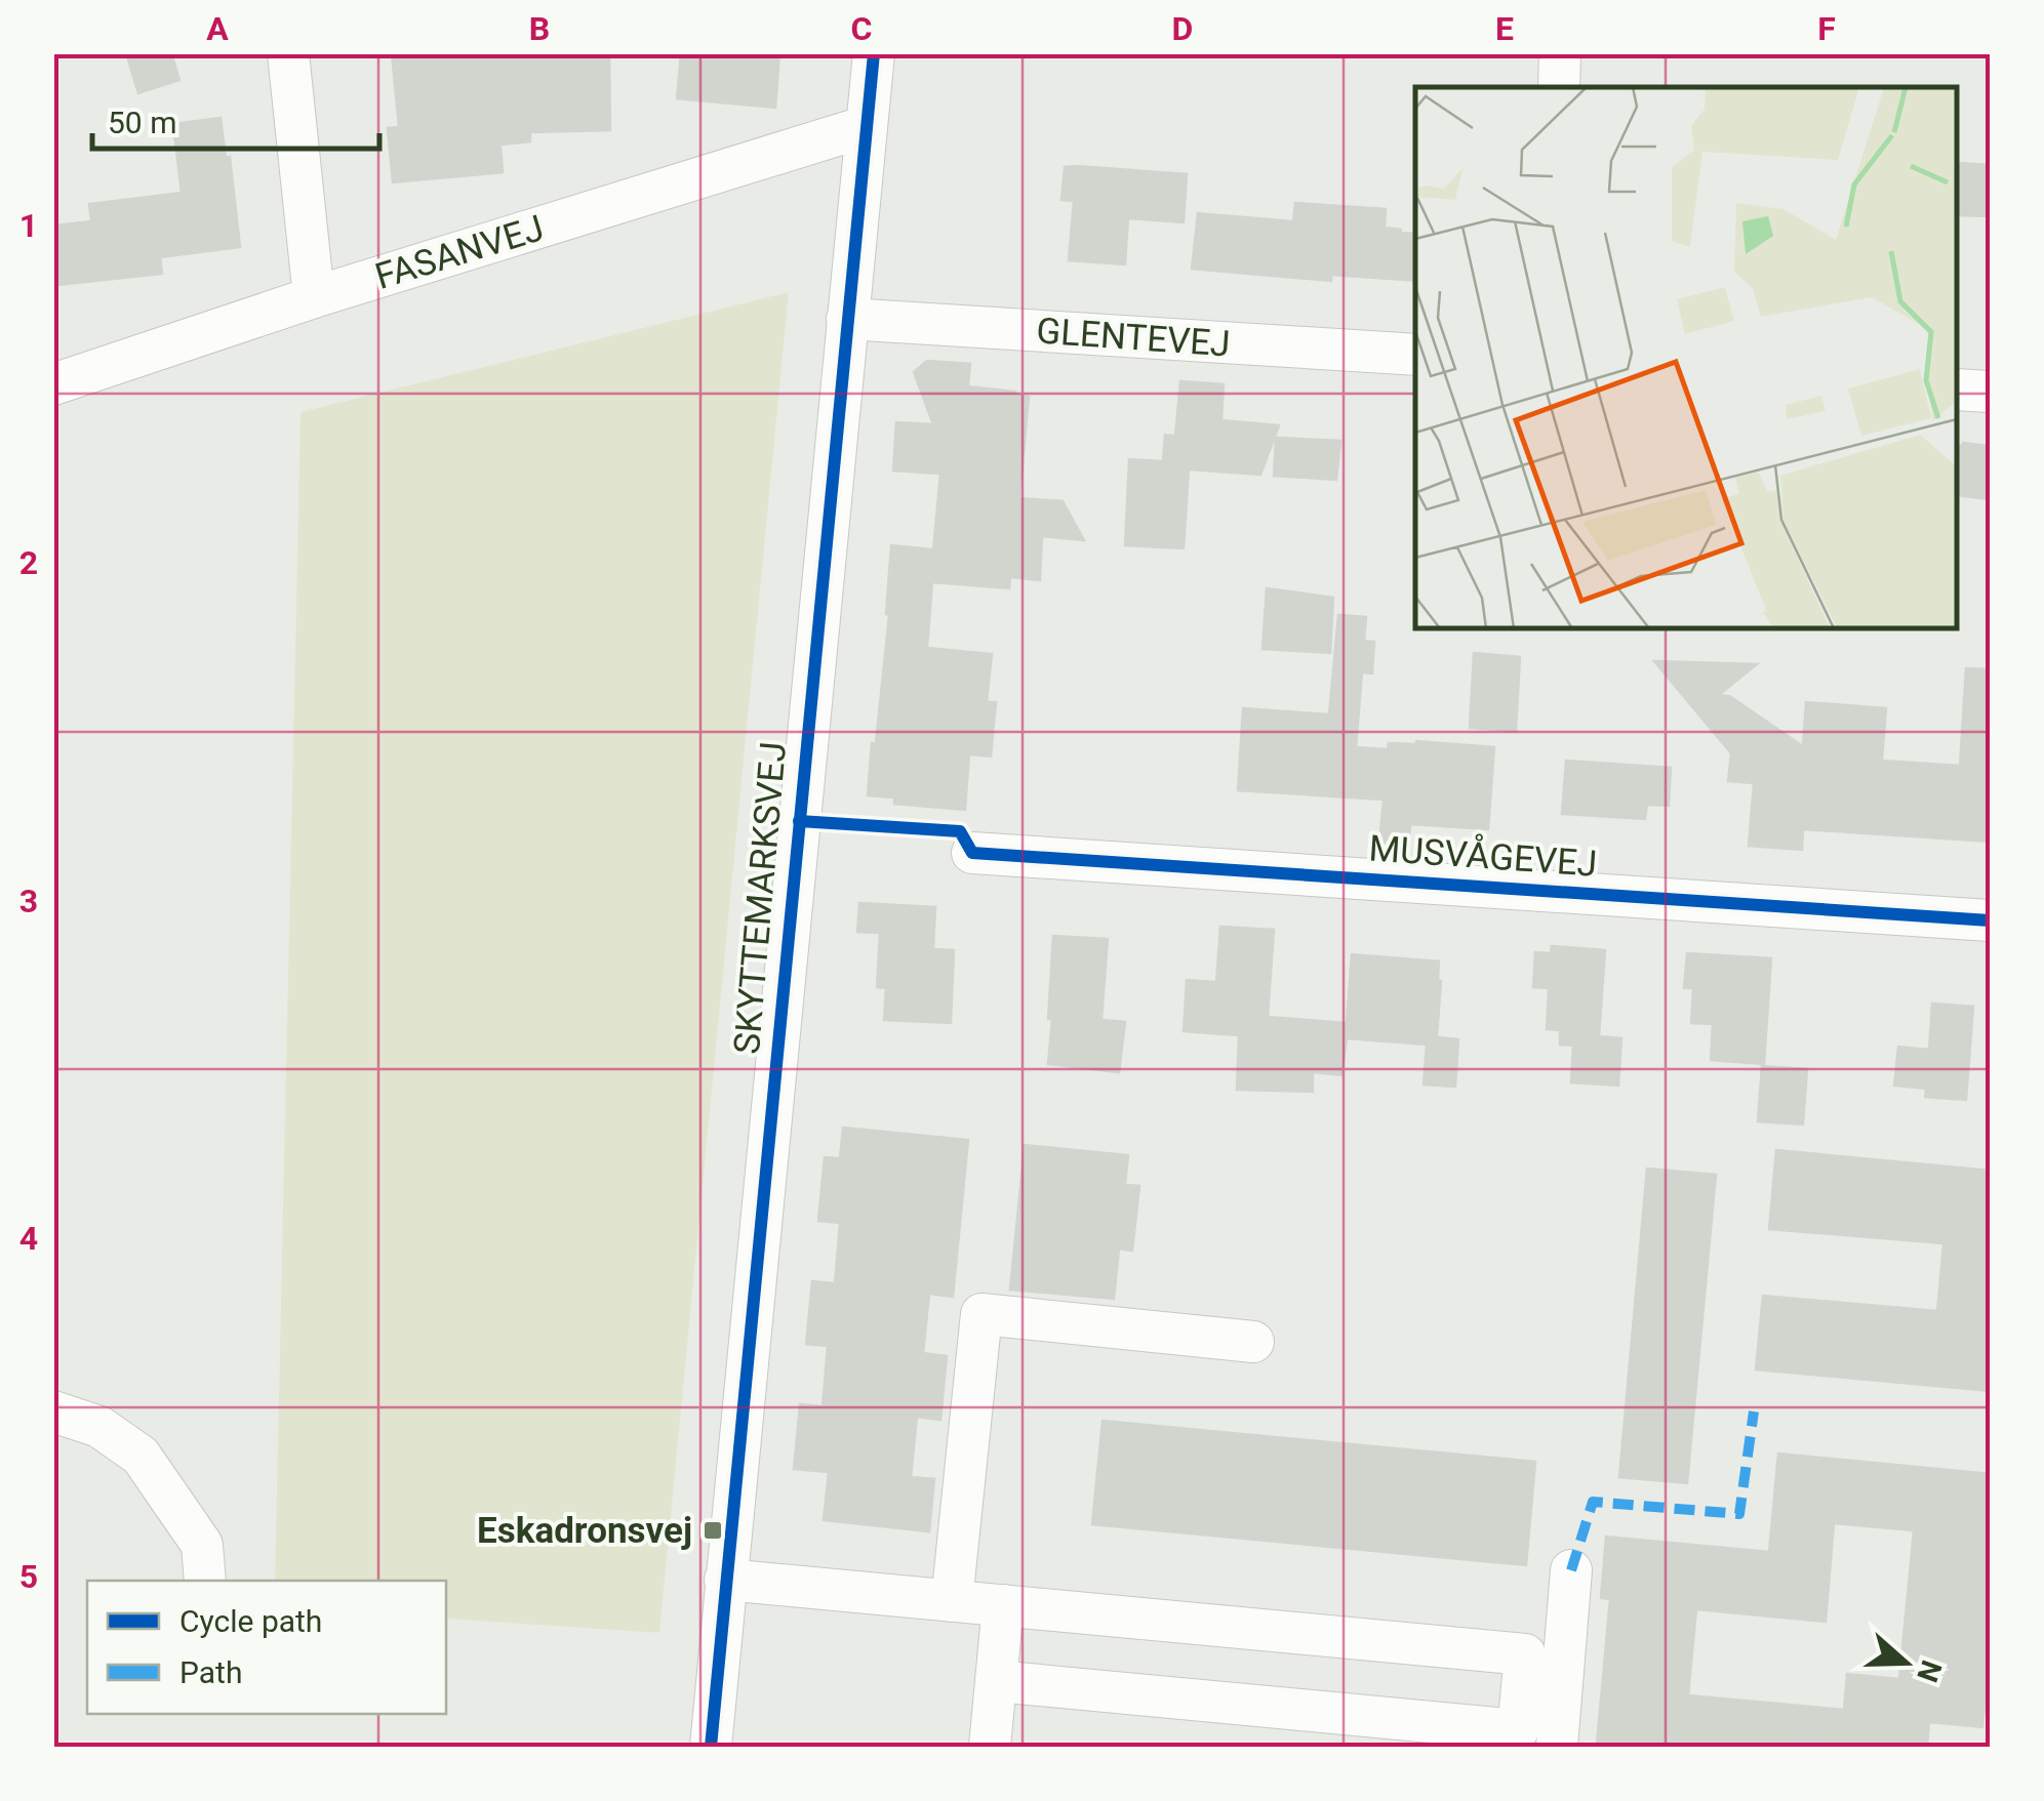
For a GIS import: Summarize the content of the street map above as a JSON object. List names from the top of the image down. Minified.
{"streets":{"street":["FASANVEJ","GLENTEVEJ","MUSVÅGEVEJ","SKYTTEMARKSVEJ"]},"crossings":[["FASANVEJ","SKYTTEMARKSVEJ"],["GLENTEVEJ","SKYTTEMARKSVEJ"]],"places":{"transit":["Eskadronsvej"]},"legend":["Cycle path","Path"],"scale_bar":"50 m","north":"right","grid":{"columns":["A","B","C","D","E","F"],"rows":["1","2","3","4","5"]}}
